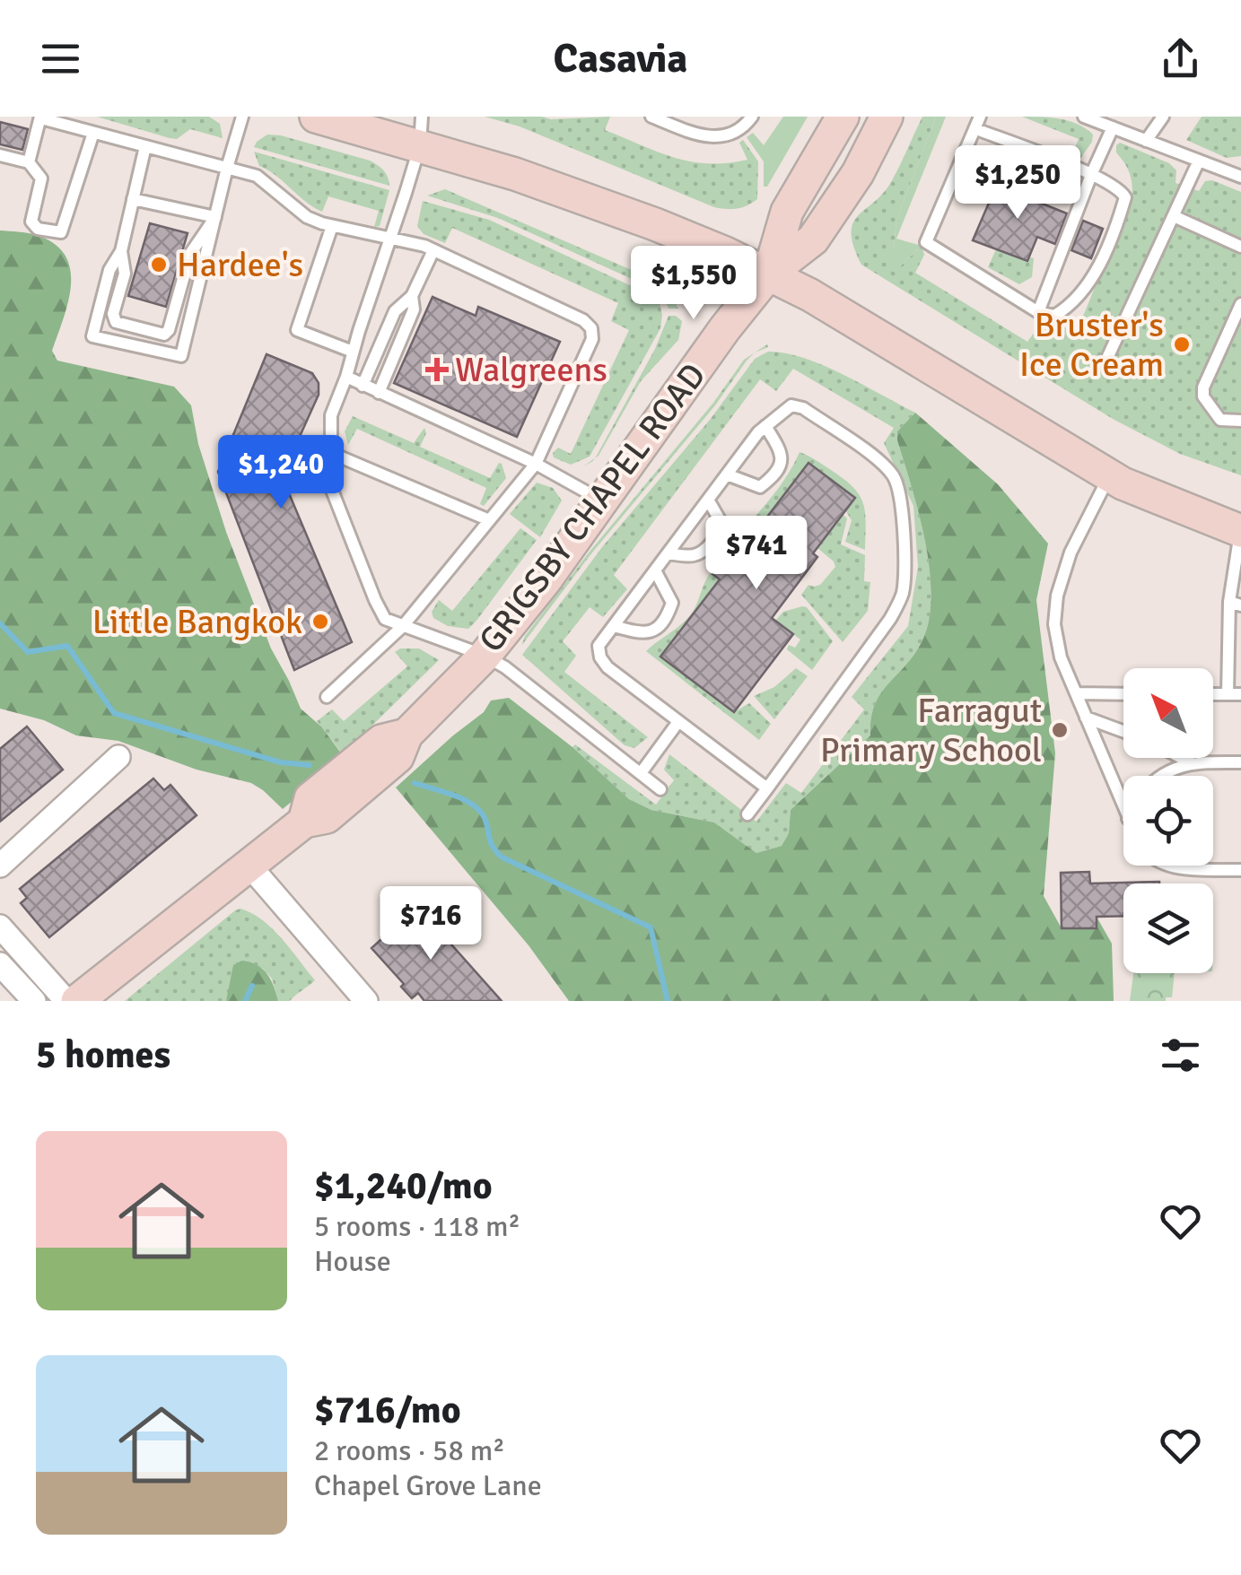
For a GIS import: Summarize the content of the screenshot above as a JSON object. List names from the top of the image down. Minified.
{"streets":{"street":["GRIGSBY CHAPEL ROAD"]},"places":{"other":["Hardee's","Bruster's Ice Cream","Little Bangkok","Farragut Primary School"],"health":["Walgreens"]},"north":"top left","page":{"header":"Casavia","price":["$1,250","$1,550","$1,240","$741","$716"],"heading":"5 homes","list":[{"name":"$1,240/mo","note":"5 rooms · 118 m² · House"},{"name":"$716/mo","note":"2 rooms · 58 m² · Chapel Grove Lane"}]}}
